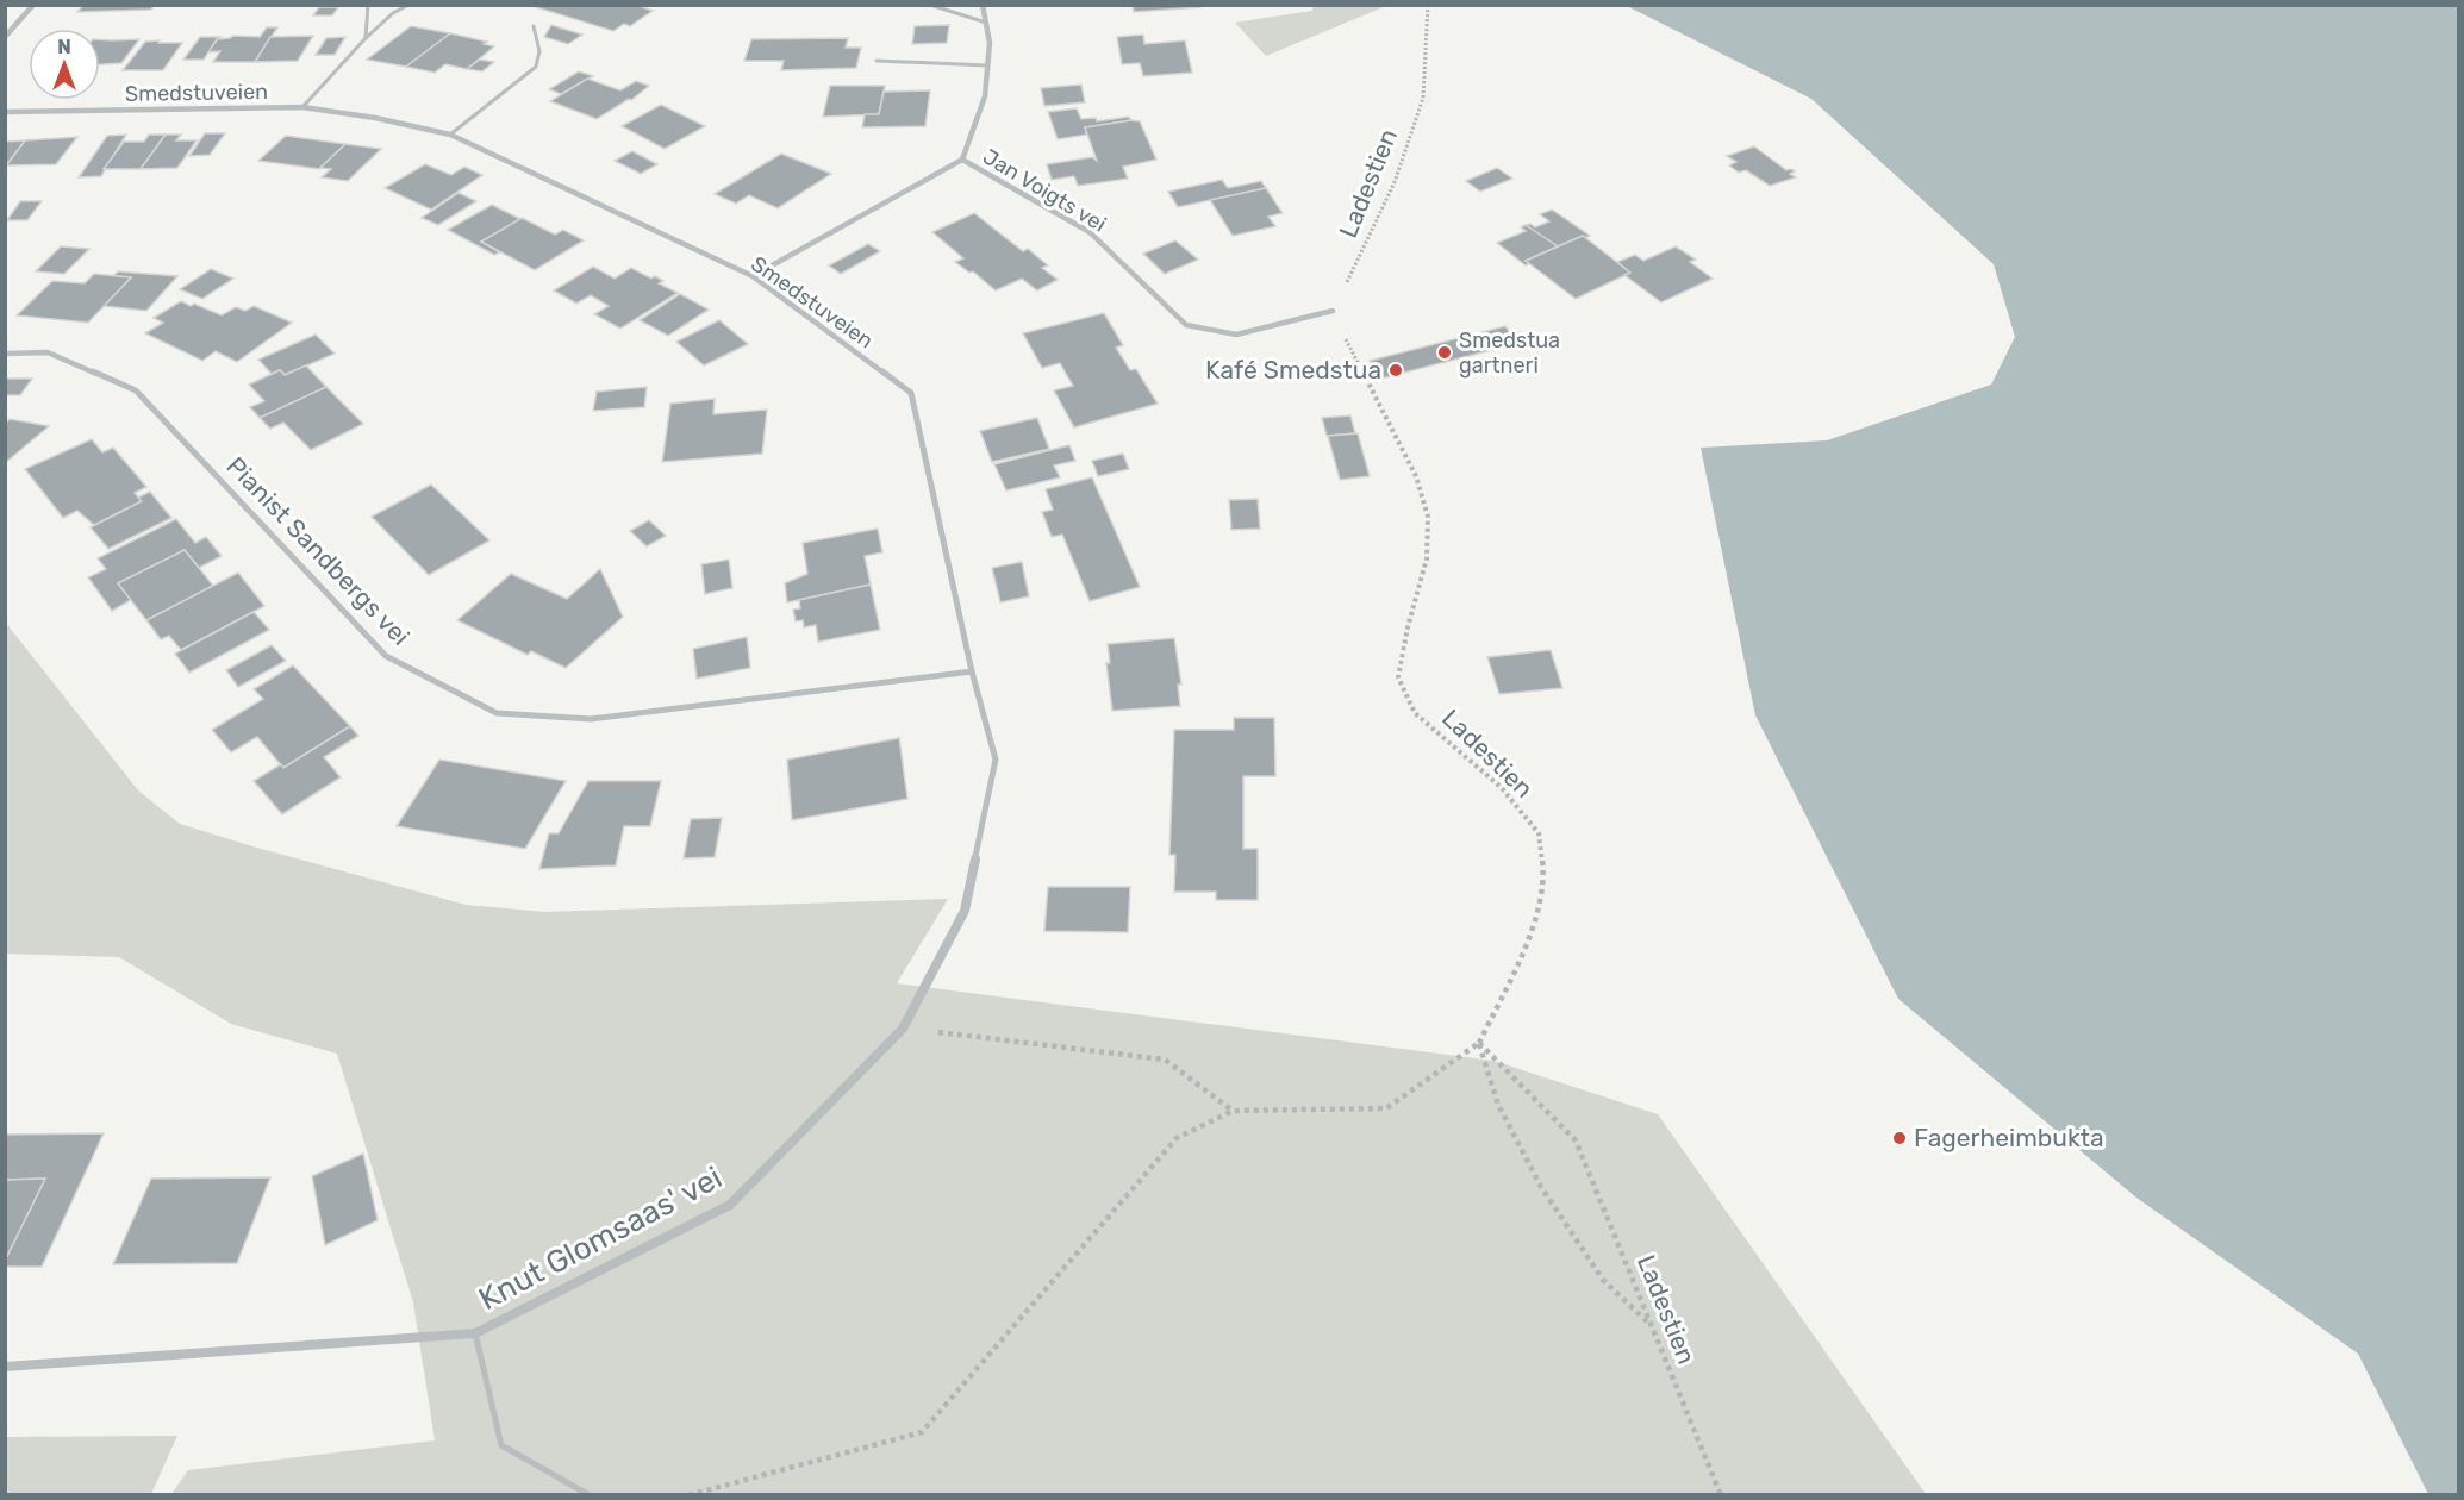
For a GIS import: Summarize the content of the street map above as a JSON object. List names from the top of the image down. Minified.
{"streets":{"street":["Smedstuveien","Jan Voigts vei","Pianist Sandbergs vei","Knut Glomsaas' vei"],"path":["Ladestien"]},"crossings":[["Smedstuveien","Jan Voigts vei"],["Smedstuveien","Pianist Sandbergs vei"],["Smedstuveien","Knut Glomsaas' vei"],["Ladestien","Jan Voigts vei"],["Pianist Sandbergs vei","Knut Glomsaas' vei"]],"places":["Smedstua gartneri","Kafé Smedstua","Fagerheimbukta"],"north":"top"}
